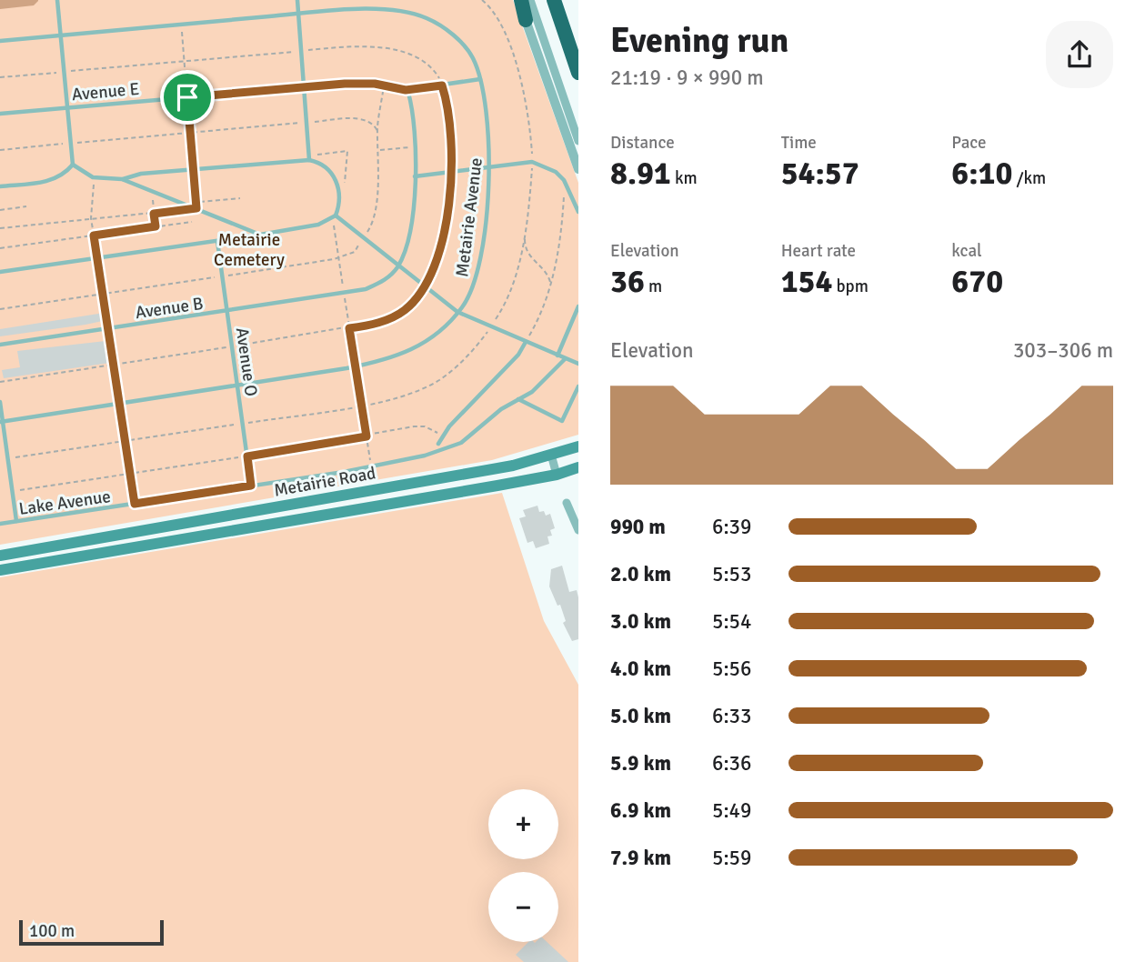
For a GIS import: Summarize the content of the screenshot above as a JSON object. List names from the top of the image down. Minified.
{"streets":{"main road":["Metairie Road"],"lane":["Avenue E","Metairie Avenue","Avenue B","Avenue O","Lake Avenue"]},"crossings":[["Metairie Avenue","Avenue O"],["Avenue B","Avenue O"],["Avenue O","Lake Avenue"]],"parks":["Metairie Cemetery"],"scale_bar":"100 m","page":{"heading":["Evening run","21:19 · 9 × 990 m"],"stats":[["Distance","8.91 km"],["Time","54:57"],["Pace","6:10 /km"],["Elevation","36 m"],["Heart rate","154 bpm"],["kcal","670"]],"chart":["Elevation","303–306 m"],"list":[{"name":"990 m","note":"6:39"},{"name":"2.0 km","note":"5:53"},{"name":"3.0 km","note":"5:54"},{"name":"4.0 km","note":"5:56"},{"name":"5.0 km","note":"6:33"},{"name":"5.9 km","note":"6:36"},{"name":"6.9 km","note":"5:49"},{"name":"7.9 km","note":"5:59"}],"map_buttons":["+","−"],"scale":"100 m"}}
